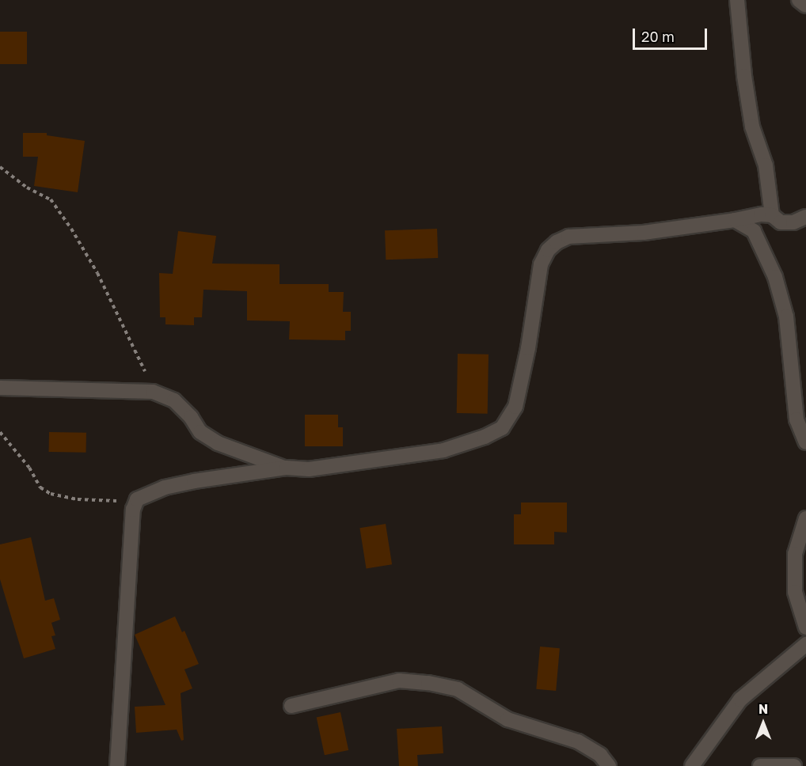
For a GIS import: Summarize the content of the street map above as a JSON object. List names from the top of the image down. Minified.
{"scale_bar":"20 m","north":"top"}
